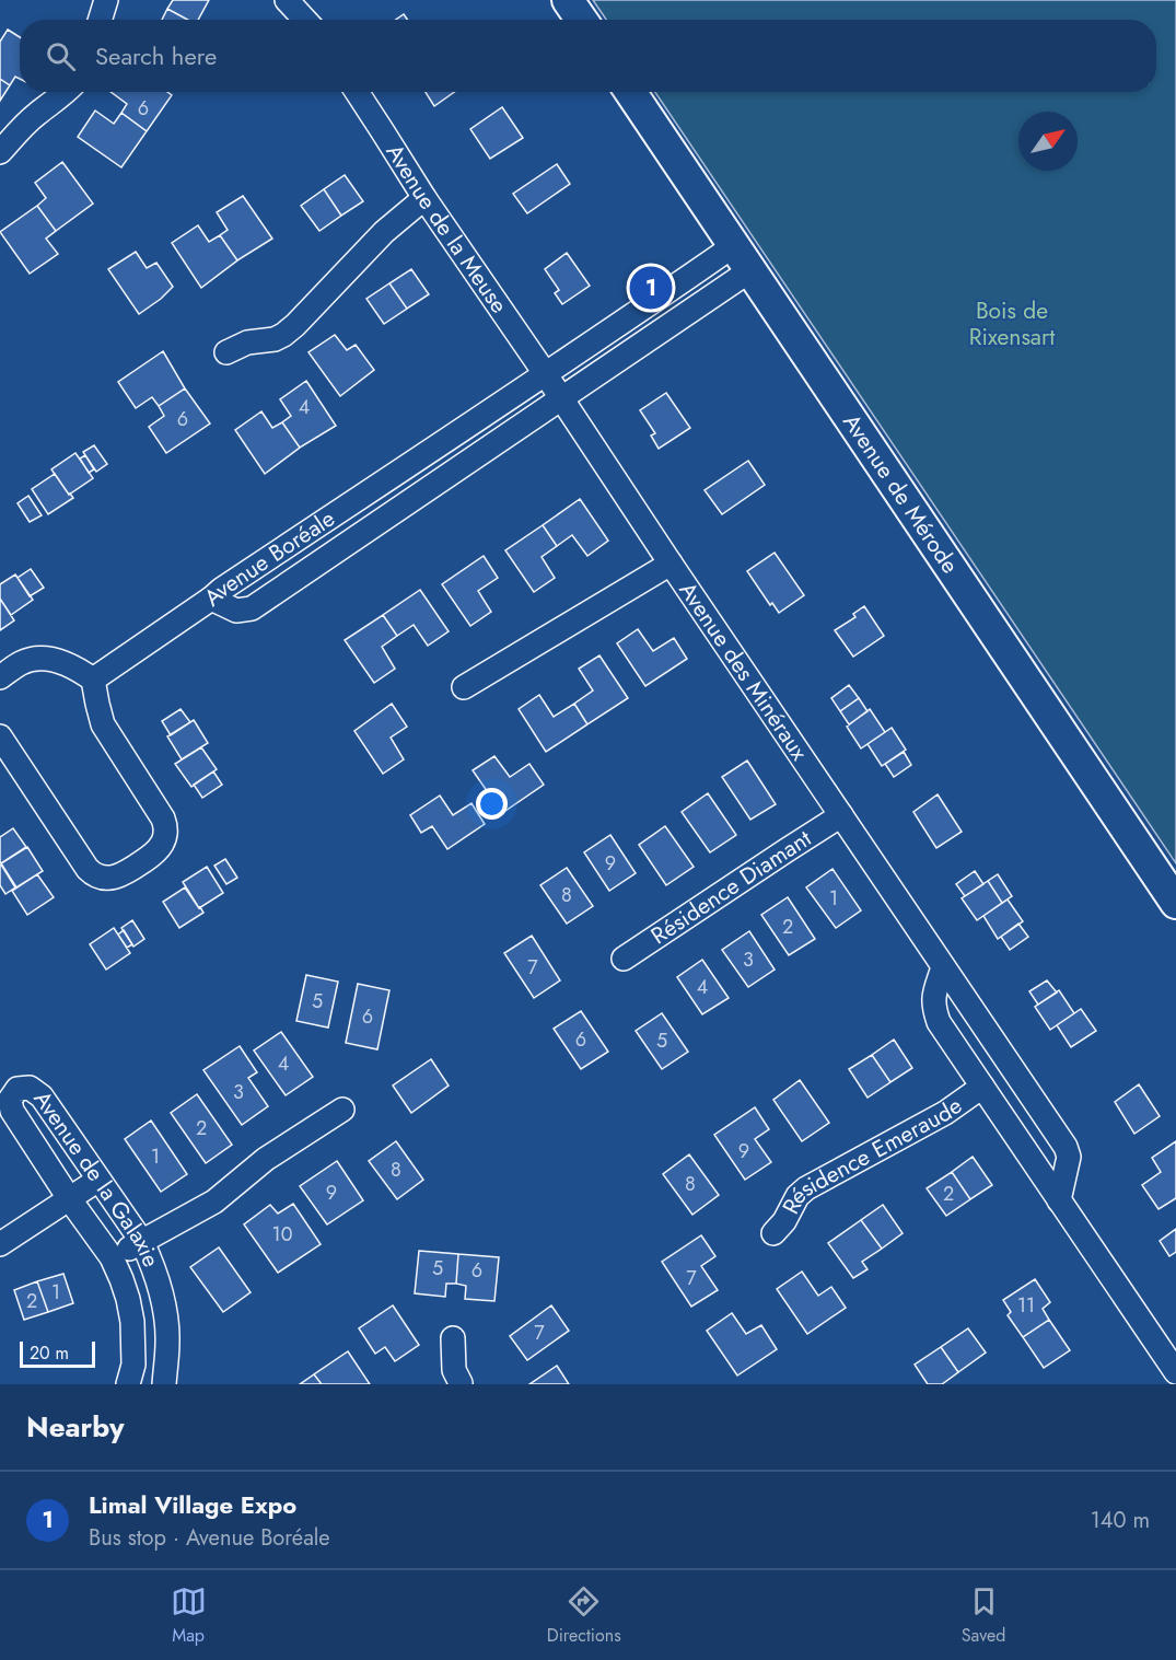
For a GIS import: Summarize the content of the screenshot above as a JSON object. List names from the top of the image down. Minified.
{"streets":{"street":["Avenue de la Meuse","Avenue de Mérode","Avenue Boréale","Avenue des Minéraux","Résidence Diamant","Résidence Emeraude","Avenue de la Galaxie"]},"crossings":[["Avenue de la Meuse","Avenue Boréale"],["Avenue de la Meuse","Avenue des Minéraux"],["Avenue de Mérode","Avenue Boréale"],["Avenue Boréale","Avenue des Minéraux"],["Avenue des Minéraux","Résidence Diamant"]],"parks":["Bois de Rixensart"],"house_numbers":["6","4","6","9","8","1","2","3","7","4","5","6","6","5","4","3","2","9","1","8","8","9","2","10","5","6","7","1","2","11","7"],"scale_bar":"20 m","north":"top right","page":{"search":"Search here","pins":"1","scale":"20 m","heading":"Nearby","list":[{"mark":"1","name":"Limal Village Expo","note":"Bus stop · Avenue Boréale","value":"140 m"}],"nav":["Map","Directions","Saved"]}}
